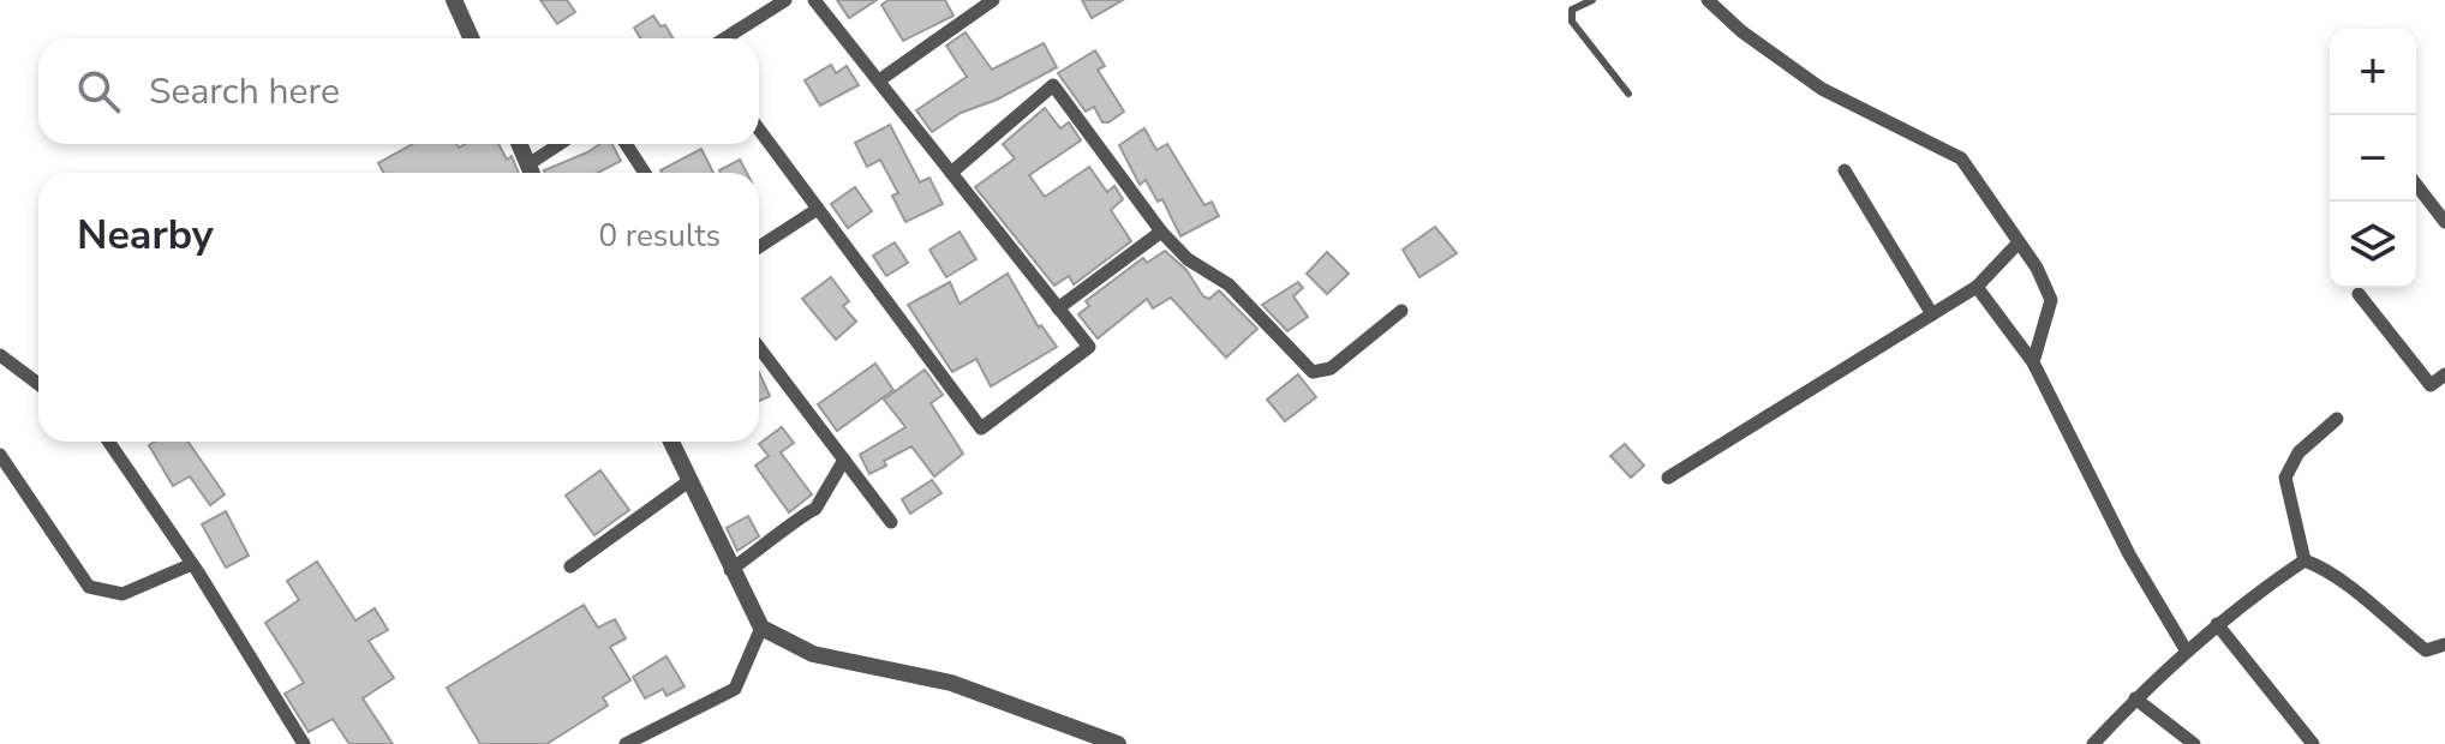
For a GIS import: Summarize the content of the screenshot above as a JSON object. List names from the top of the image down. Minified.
{"page":{"map_buttons":["+","−"],"search":"Search here","heading":["Nearby","0 results"]}}
